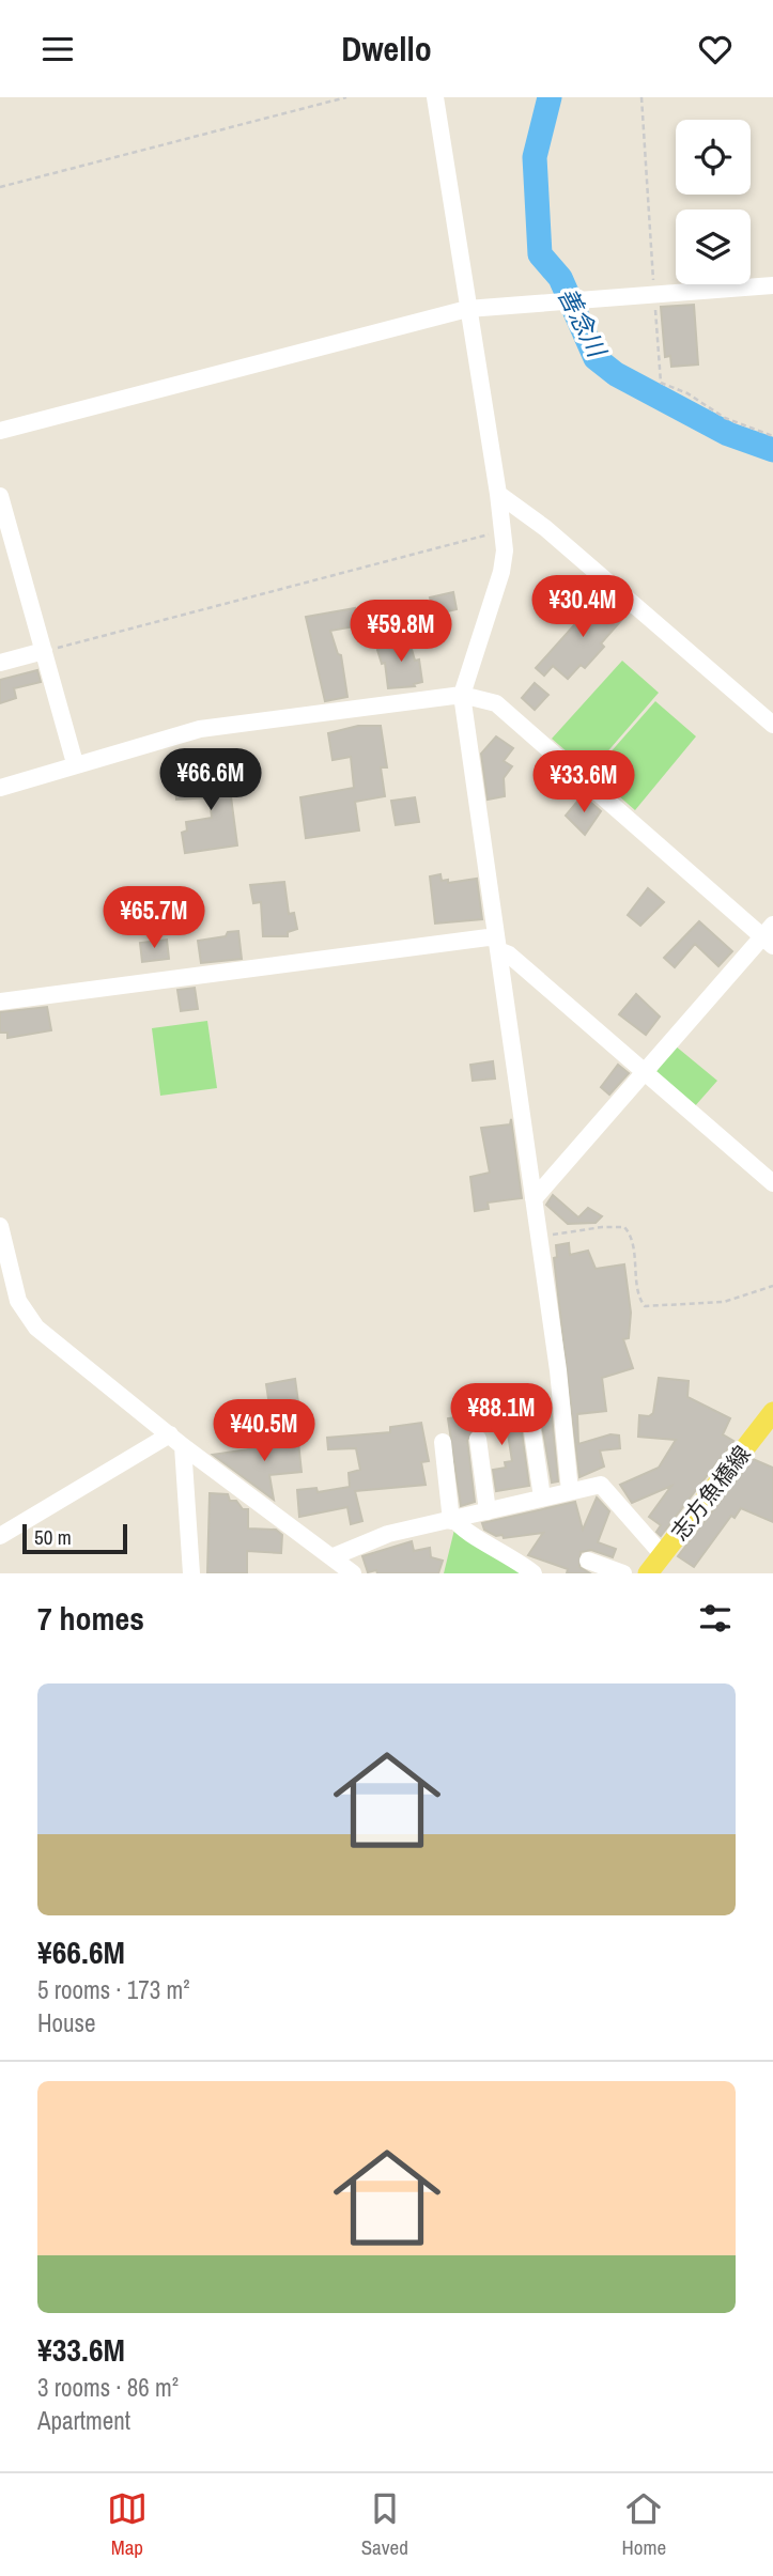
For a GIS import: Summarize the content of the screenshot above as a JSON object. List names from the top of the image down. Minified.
{"streets":{"main road":["志方魚橋線"]},"water":["善念川"],"scale_bar":"50 m","page":{"header":"Dwello","price":["¥30.4M","¥59.8M","¥66.6M","¥33.6M","¥65.7M","¥88.1M","¥40.5M"],"scale":"50 m","heading":"7 homes","list":[{"name":"¥66.6M","note":"5 rooms · 173 m² · House"},{"name":"¥33.6M","note":"3 rooms · 86 m² · Apartment"}],"tabs":["Map","Saved","Home"]}}
